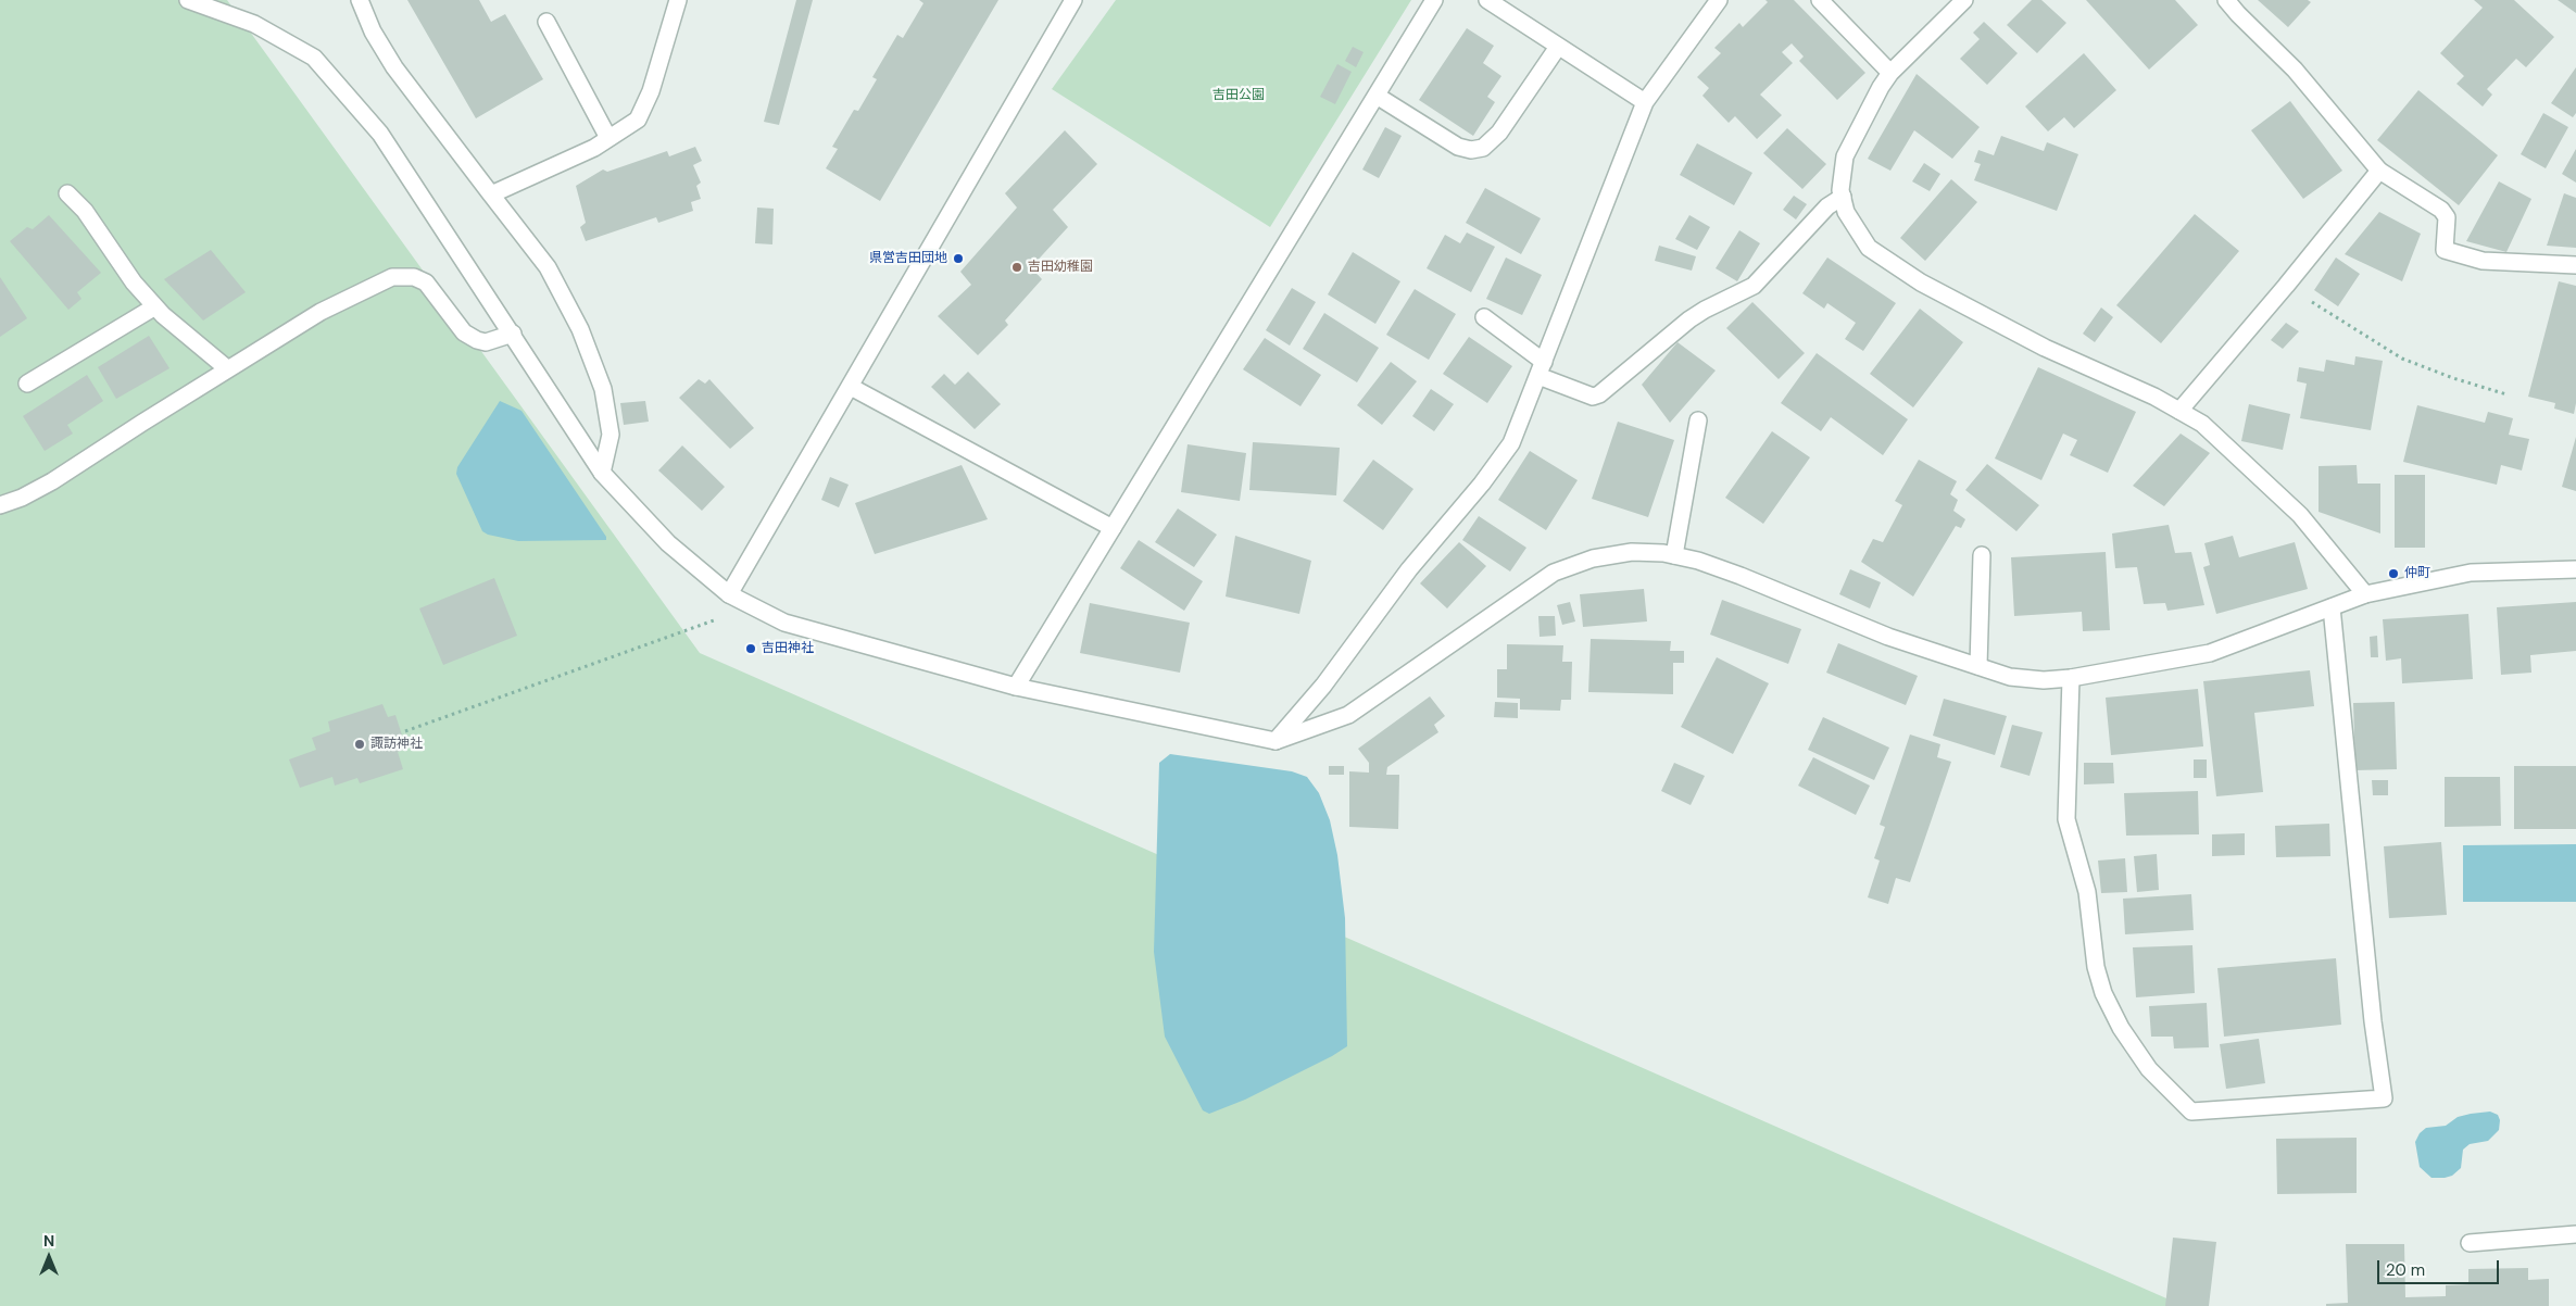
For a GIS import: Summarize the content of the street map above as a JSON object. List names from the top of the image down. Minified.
{"parks":["吉田公園"],"places":["県営吉田団地","吉田幼稚園","仲町","吉田神社","諏訪神社"],"scale_bar":"20 m","north":"top"}
